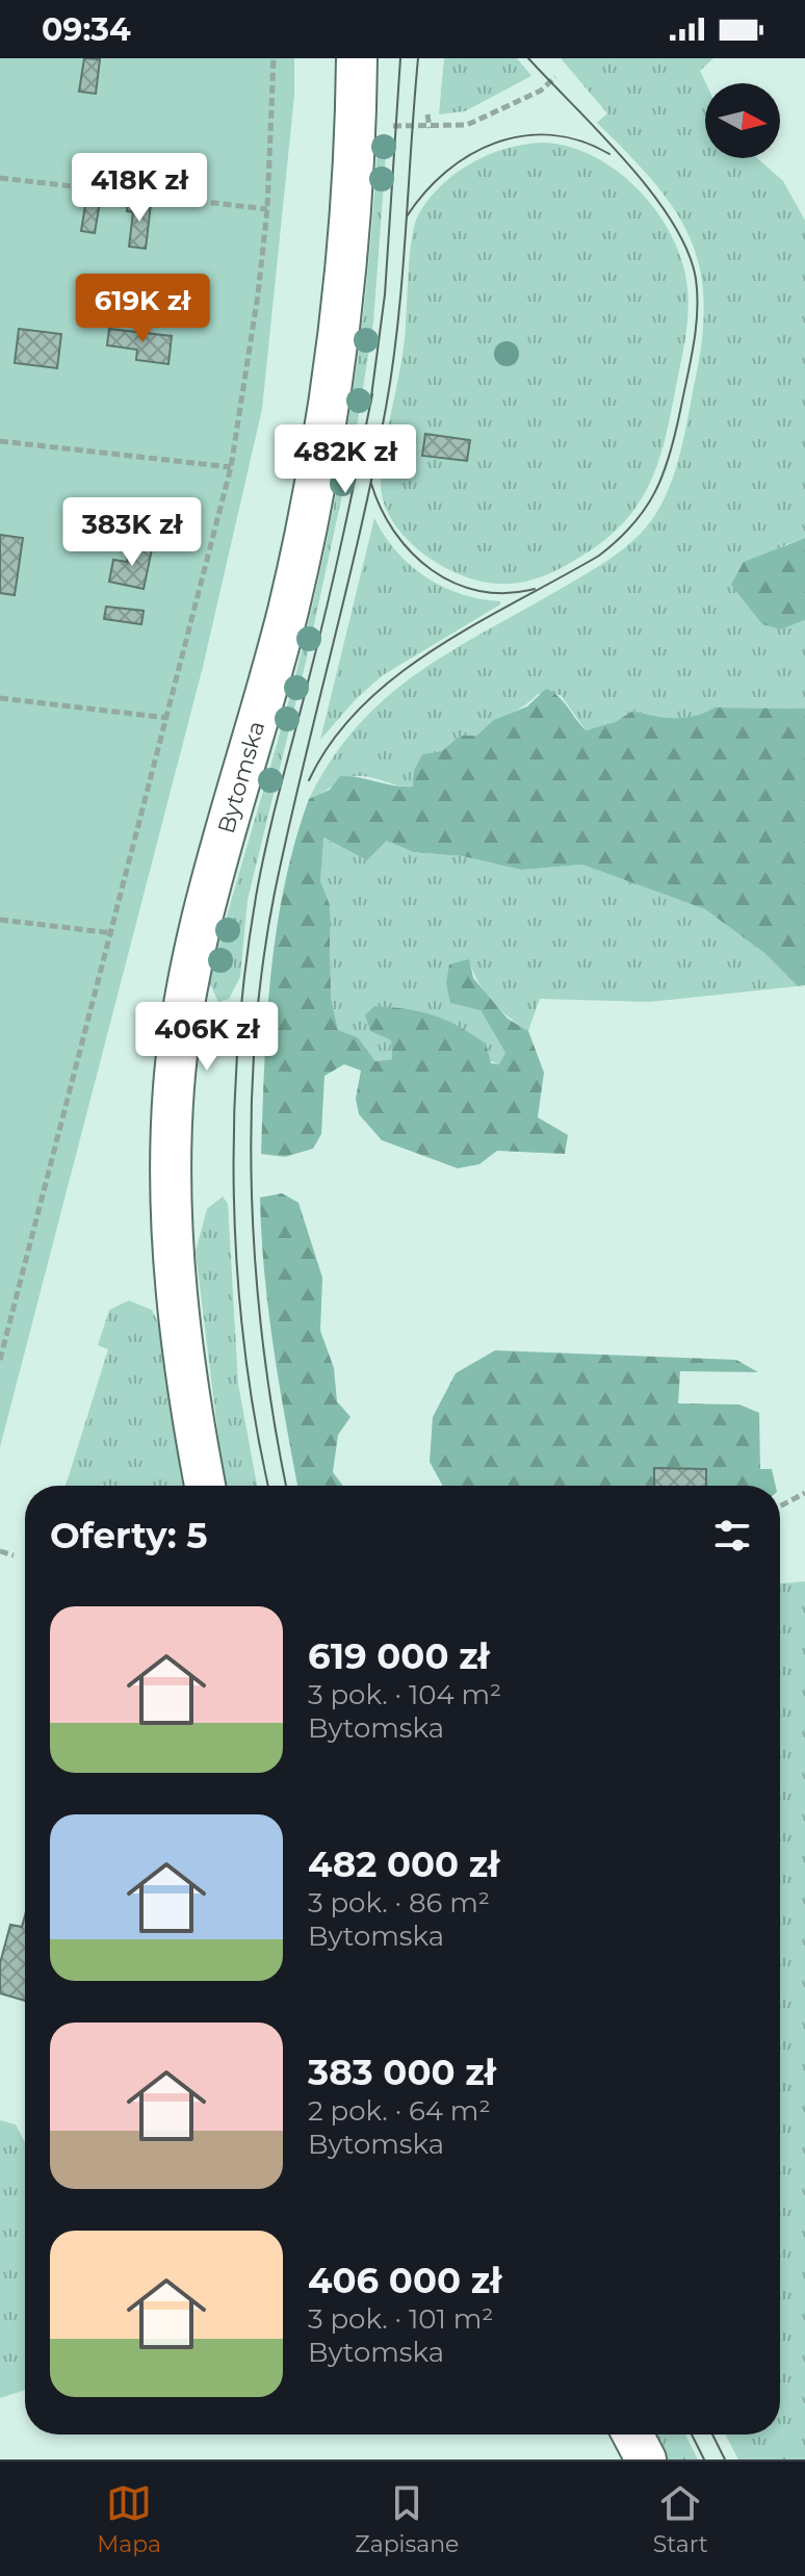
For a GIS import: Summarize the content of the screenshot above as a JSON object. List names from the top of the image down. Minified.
{"streets":{"street":["Bytomska"]},"north":"right","page":{"status":"09:34","price":["418K zł","619K zł","482K zł","383K zł","406K zł"],"heading":"Oferty: 5","list":[{"name":"619 000 zł","note":"3 pok. · 104 m² · Bytomska"},{"name":"482 000 zł","note":"3 pok. · 86 m² · Bytomska"},{"name":"383 000 zł","note":"2 pok. · 64 m² · Bytomska"},{"name":"406 000 zł","note":"3 pok. · 101 m² · Bytomska"}],"tabs":["Mapa","Zapisane","Start"]}}
